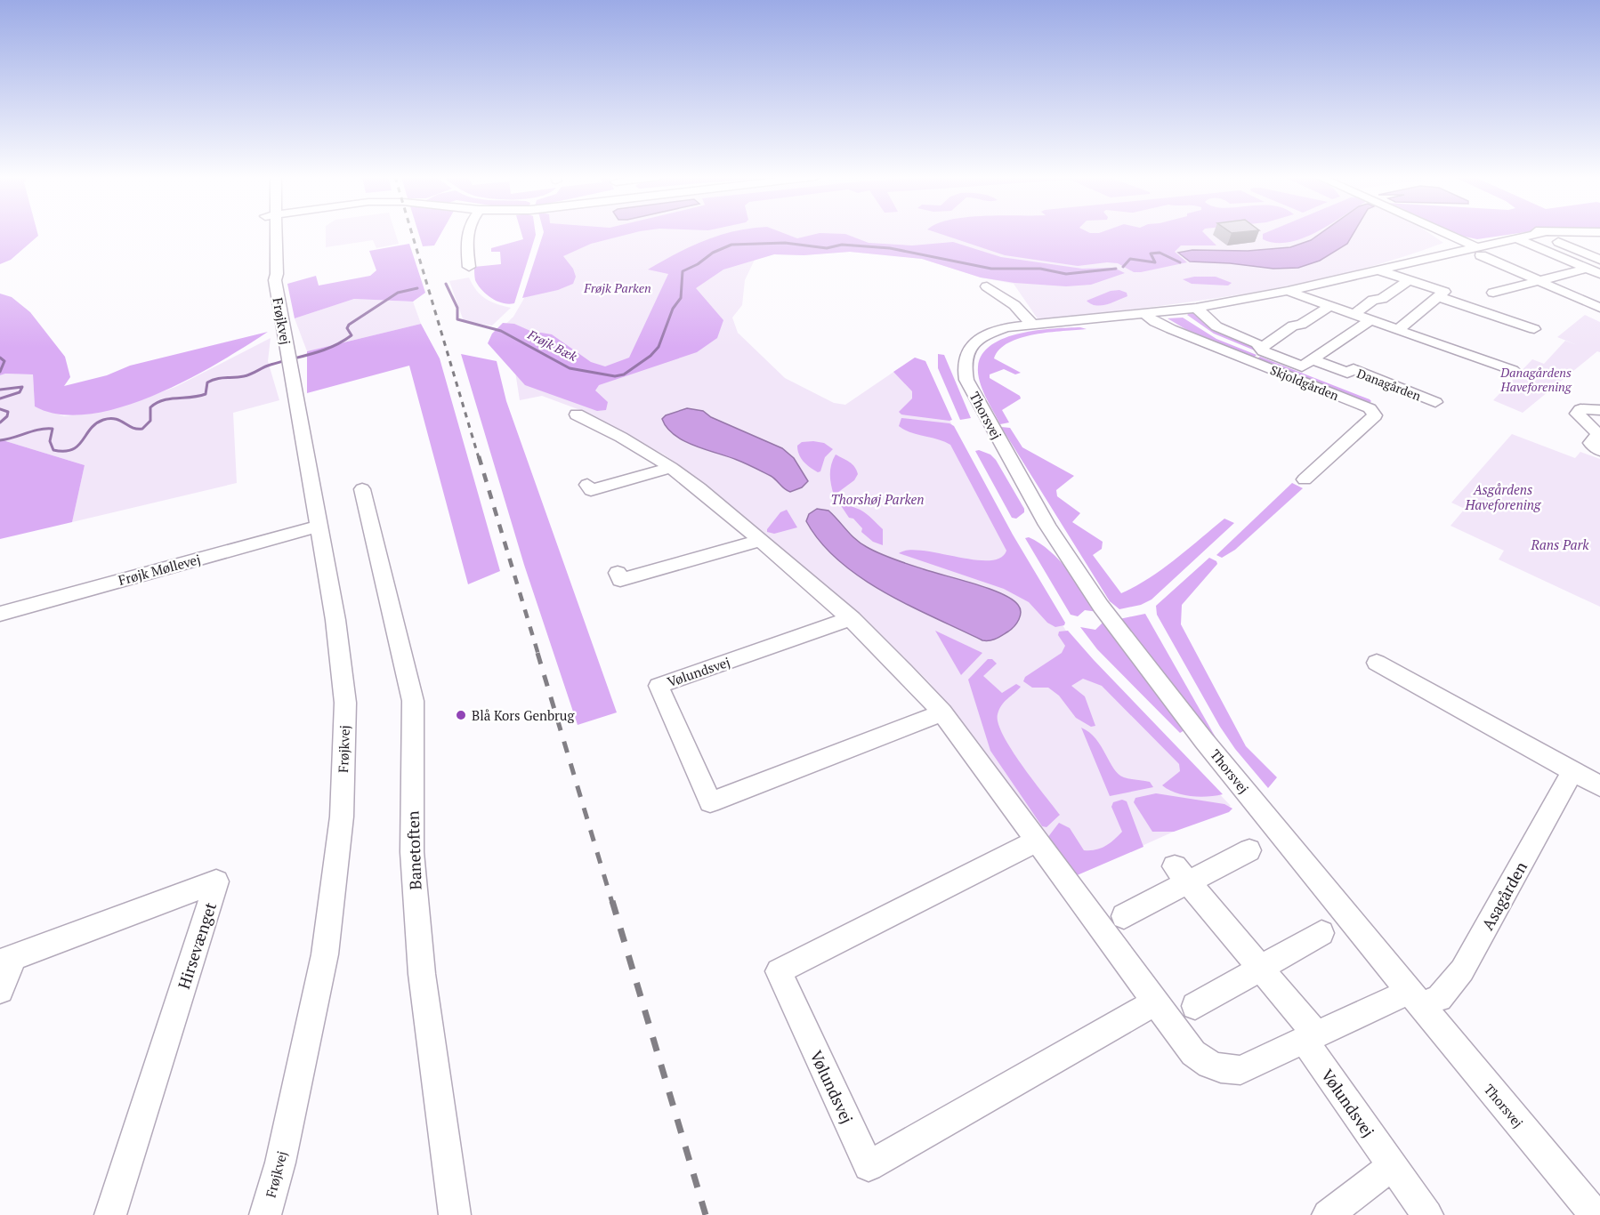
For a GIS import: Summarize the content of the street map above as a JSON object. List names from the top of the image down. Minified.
{"streets":{"street":["Frøjkvej","Skjoldgården","Danagården","Thorsvej","Frøjk Møllevej","Vølundsvej","Banetoften","Asagården","Hirsevænget"]},"crossings":[["Frøjkvej","Frøjk Møllevej"],["Skjoldgården","Thorsvej"],["Danagården","Thorsvej"],["Thorsvej","Asagården"]],"water":["Frøjk Bæk"],"parks":["Frøjk Parken","Danagårdens Haveforening","Asgårdens Haveforening","Thorshøj Parken","Rans Park"],"places":["Blå Kors Genbrug"]}
